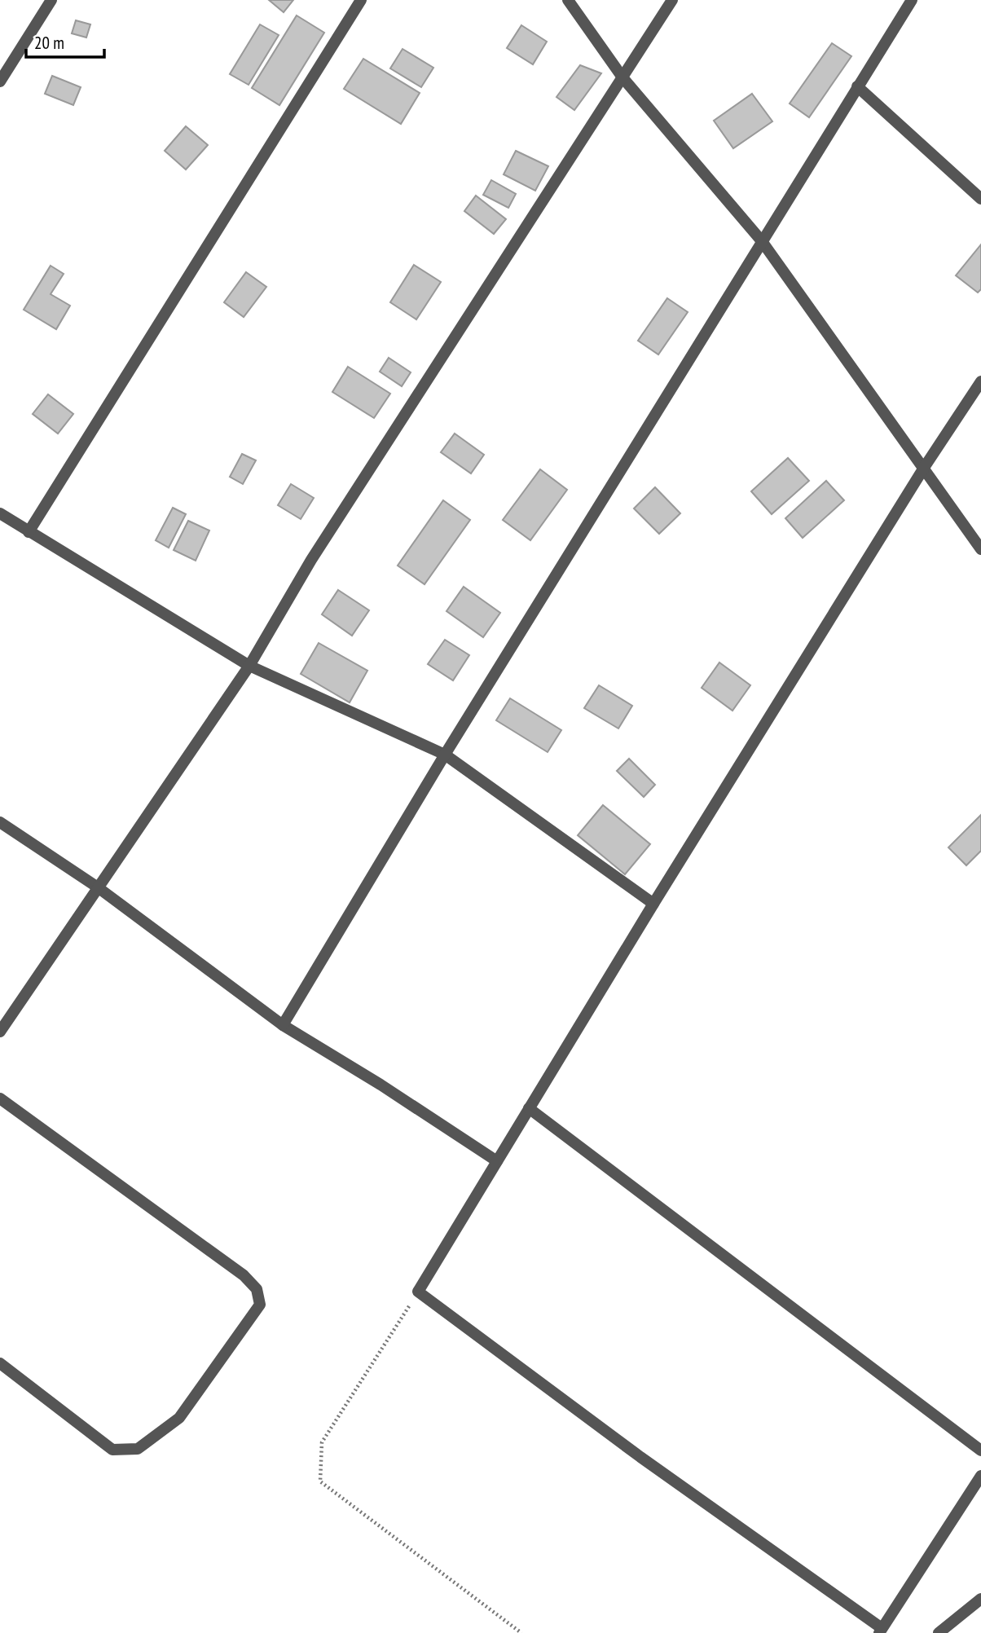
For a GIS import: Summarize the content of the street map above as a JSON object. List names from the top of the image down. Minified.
{"scale_bar":"20 m"}
